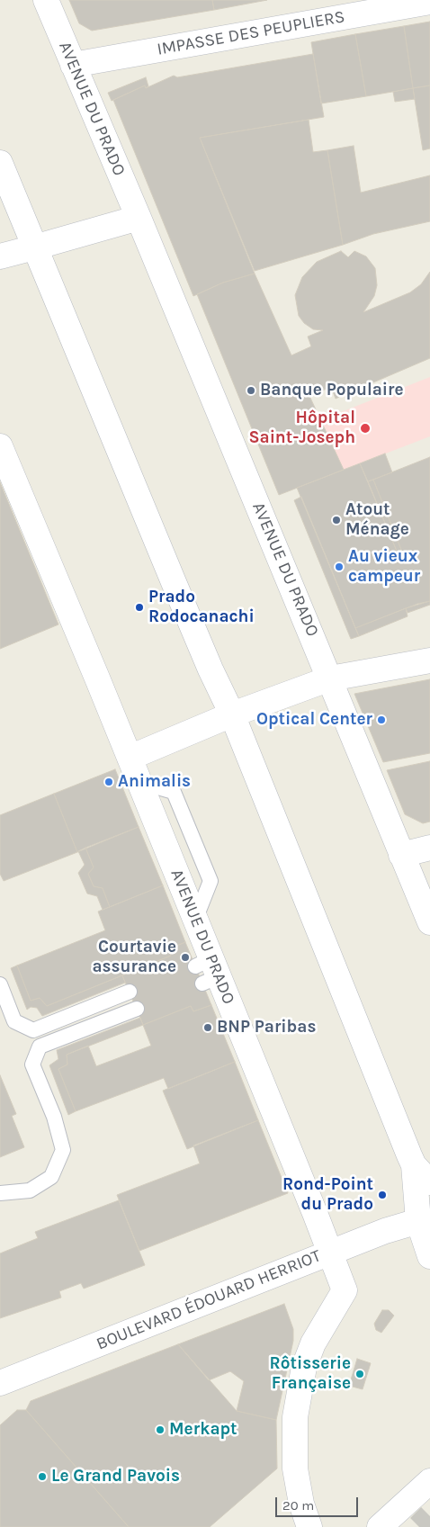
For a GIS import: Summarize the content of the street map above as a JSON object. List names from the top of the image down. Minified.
{"streets":{"street":["IMPASSE DES PEUPLIERS","AVENUE DU PRADO","BOULEVARD ÉDOUARD HERRIOT"]},"crossings":[["IMPASSE DES PEUPLIERS","AVENUE DU PRADO"],["AVENUE DU PRADO","BOULEVARD ÉDOUARD HERRIOT"]],"places":["Banque Populaire","Hôpital Saint-Joseph","Atout Ménage","Au vieux campeur","Prado Rodocanachi","Optical Center","Animalis","Courtavie assurance","BNP Paribas","Rond-Point du Prado","Rôtisserie Française","Merkapt","Le Grand Pavois"],"scale_bar":"20 m"}
